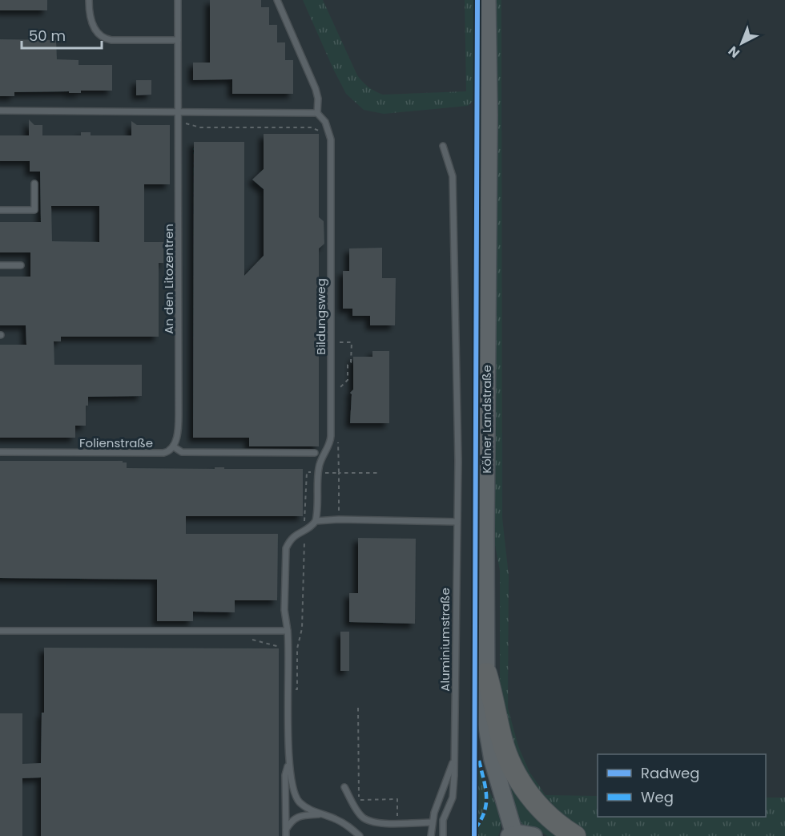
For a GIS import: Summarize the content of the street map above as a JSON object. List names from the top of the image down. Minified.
{"streets":{"main road":["Kölner Landstraße"],"lane":["An den Litozentren","Bildungsweg","Folienstraße","Aluminiumstraße"]},"crossings":[["An den Litozentren","Folienstraße"]],"legend":["Radweg","Weg"],"scale_bar":"50 m","north":"bottom left"}
